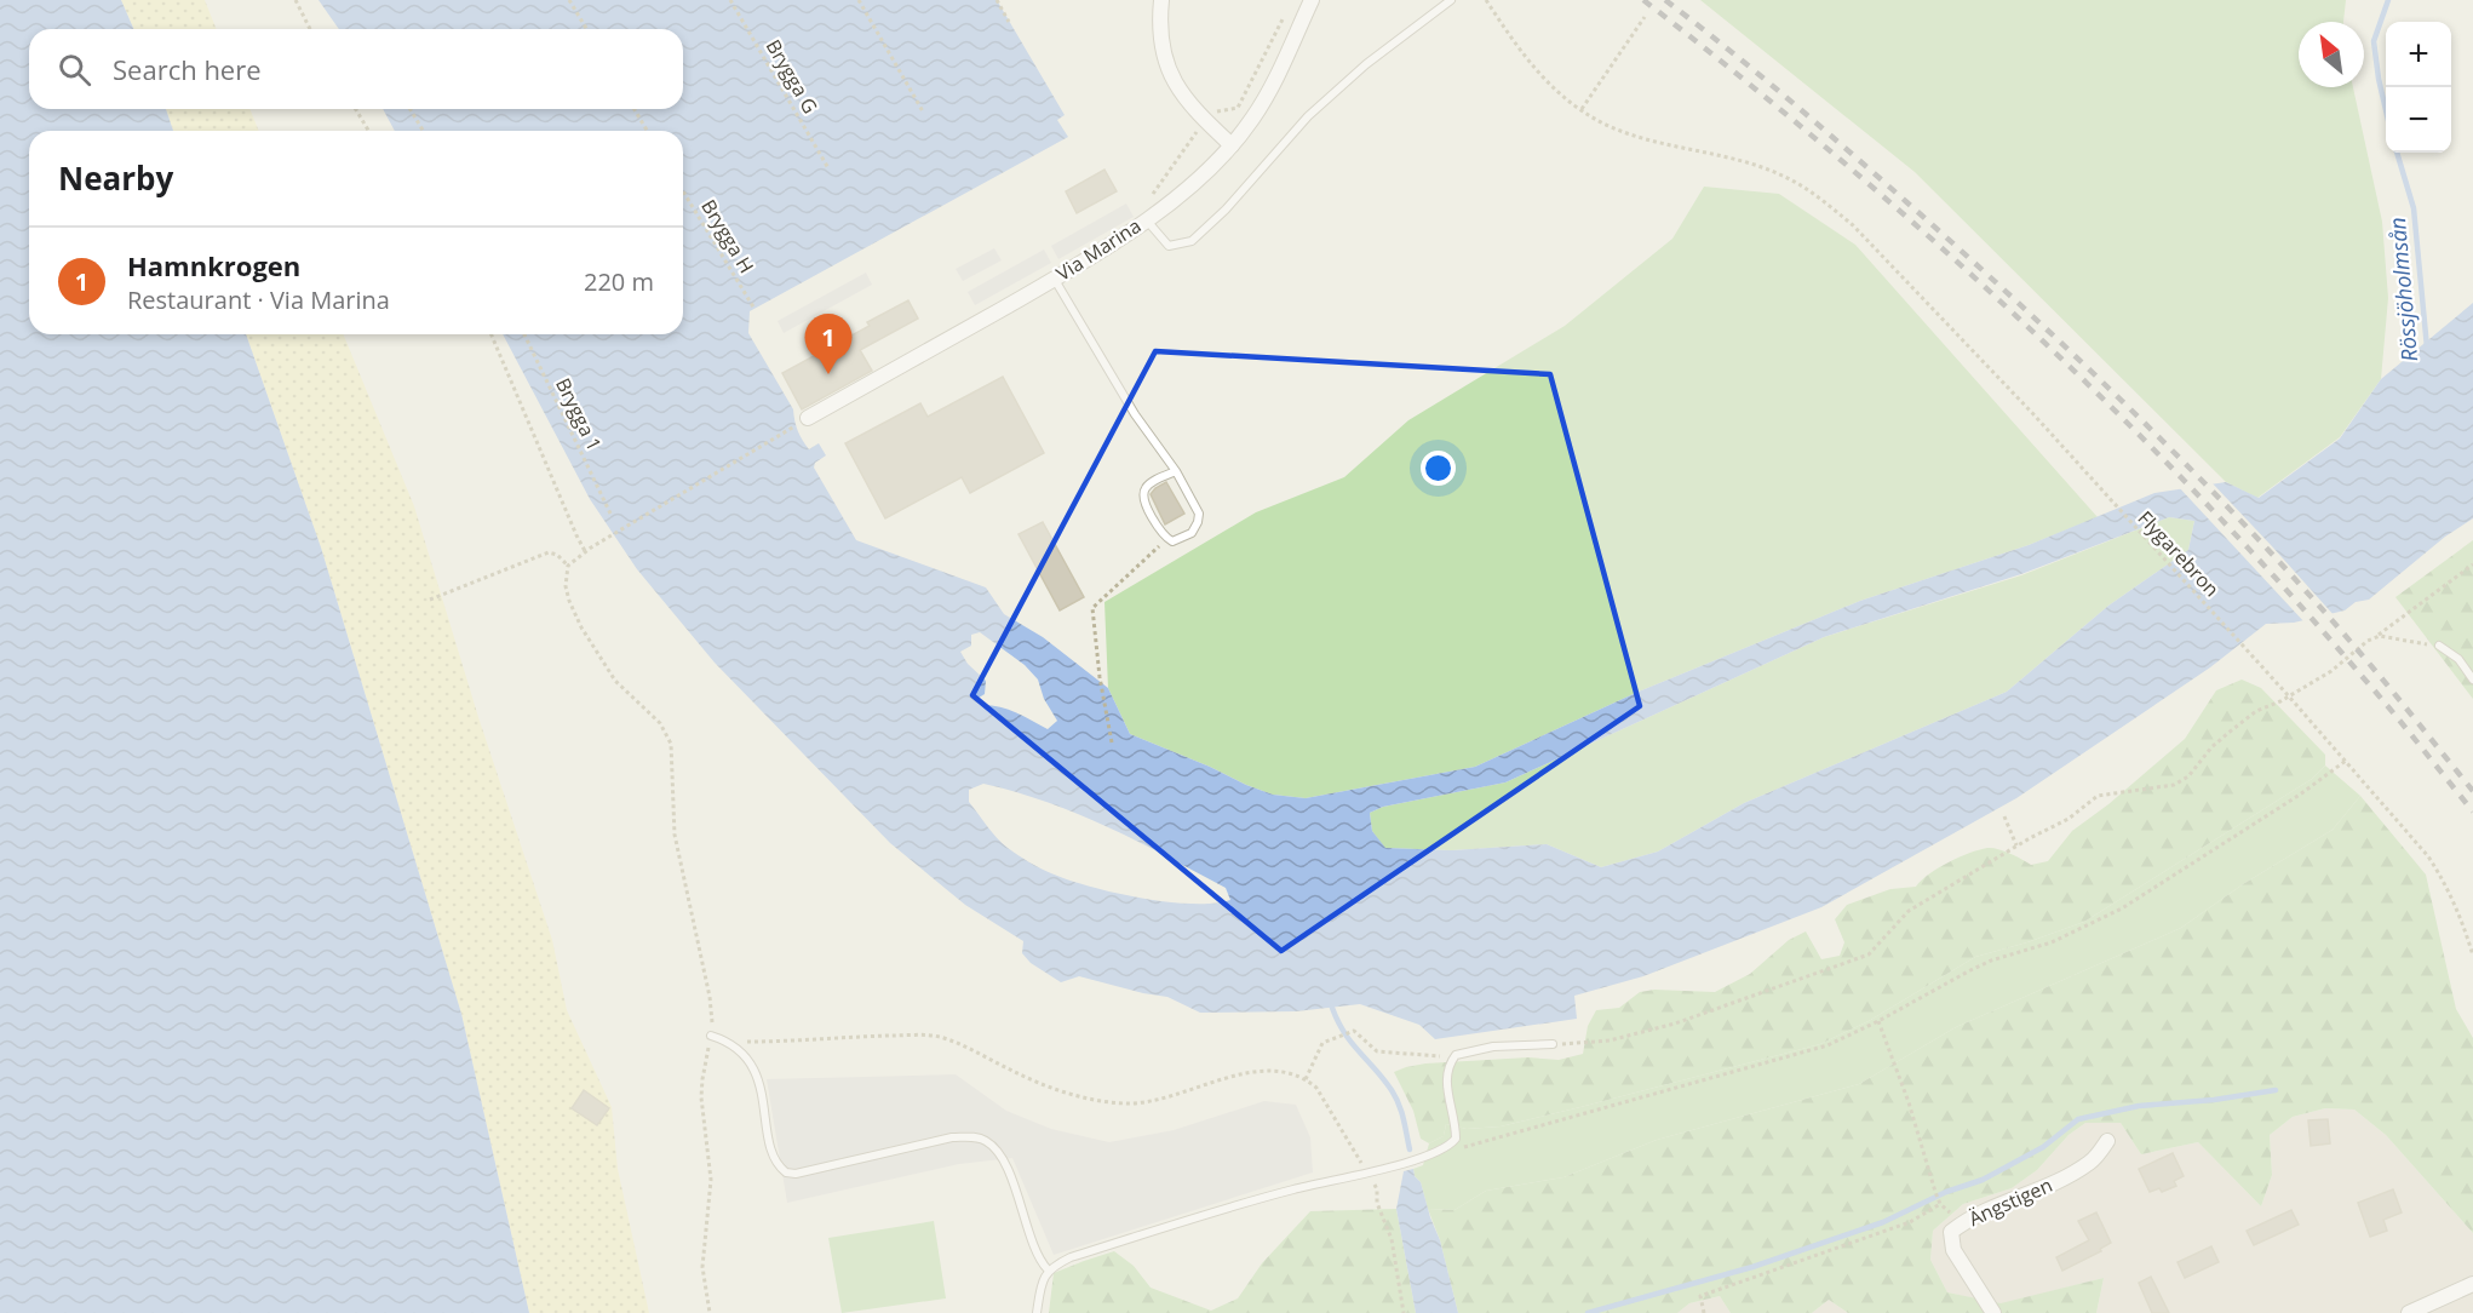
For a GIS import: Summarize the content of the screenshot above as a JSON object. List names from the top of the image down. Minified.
{"streets":{"street":["Via Marina","Ängstigen"],"path":["Brygga G","Brygga H","Brygga 1","Flygarebron"]},"water":["Rössjöholmsån"],"north":"top left","page":{"map_buttons":["+","−"],"search":"Search here","heading":"Nearby","list":[{"mark":"1","name":"Hamnkrogen","note":"Restaurant · Via Marina","value":"220 m"}],"pins":"1"}}
